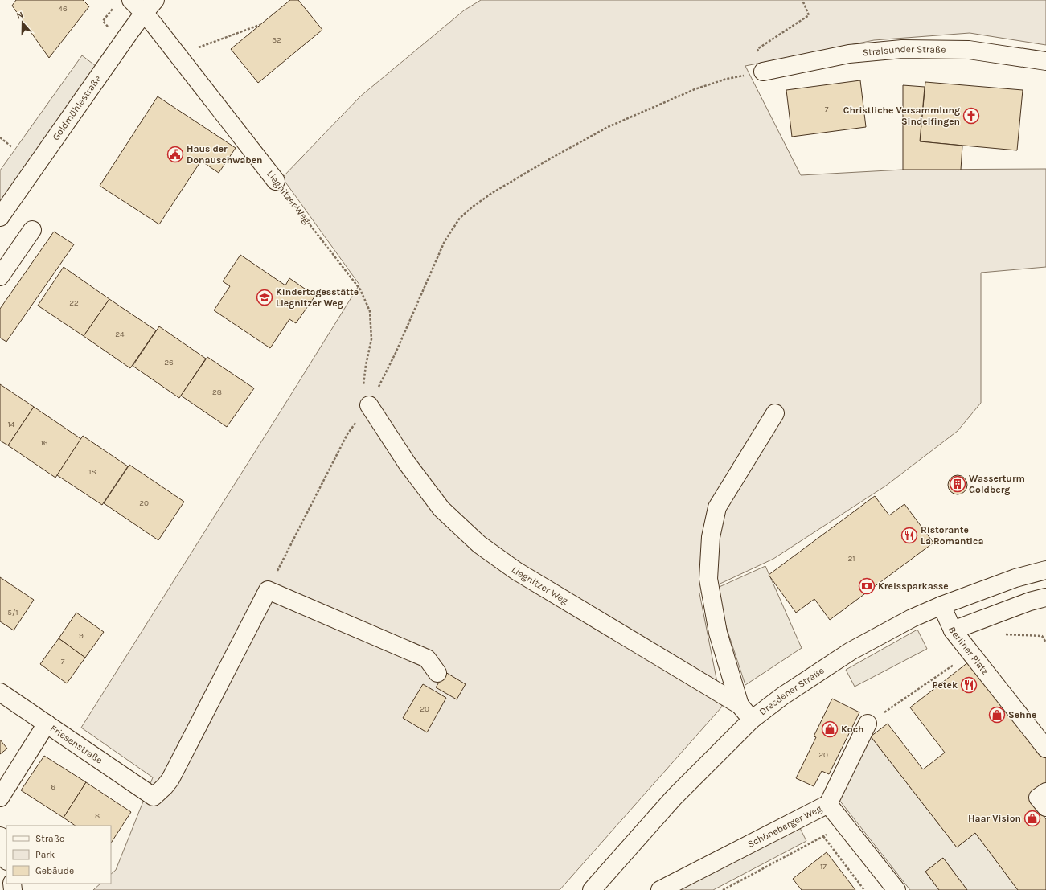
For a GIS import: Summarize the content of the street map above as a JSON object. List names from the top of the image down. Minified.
{"streets":{"street":["Stralsunder Straße","Goldmühlestraße","Liegnitzer Weg","Berliner Platz","Dresdener Straße","Friesenstraße","Schöneberger Weg"]},"crossings":[["Goldmühlestraße","Liegnitzer Weg"],["Liegnitzer Weg","Dresdener Straße"]],"places":{"church":["Christliche Versammlung Sindelfingen"],"public building":["Haus der Donauschwaben"],"school or university":["Kindertagesstätte Liegnitzer Weg"],"building":["Wasserturm Goldberg"],"restaurant":["Ristorante La Romantica","Petek"],"bank":["Kreissparkasse"],"shop":["Sehne","Koch","Haar Vision"]},"house_numbers":["46","32","7","22","24","26","28","14","16","18","20","21","5/1","9","7","20","20","6","8","17"],"legend":["Straße","Park","Gebäude"],"north":"top"}
